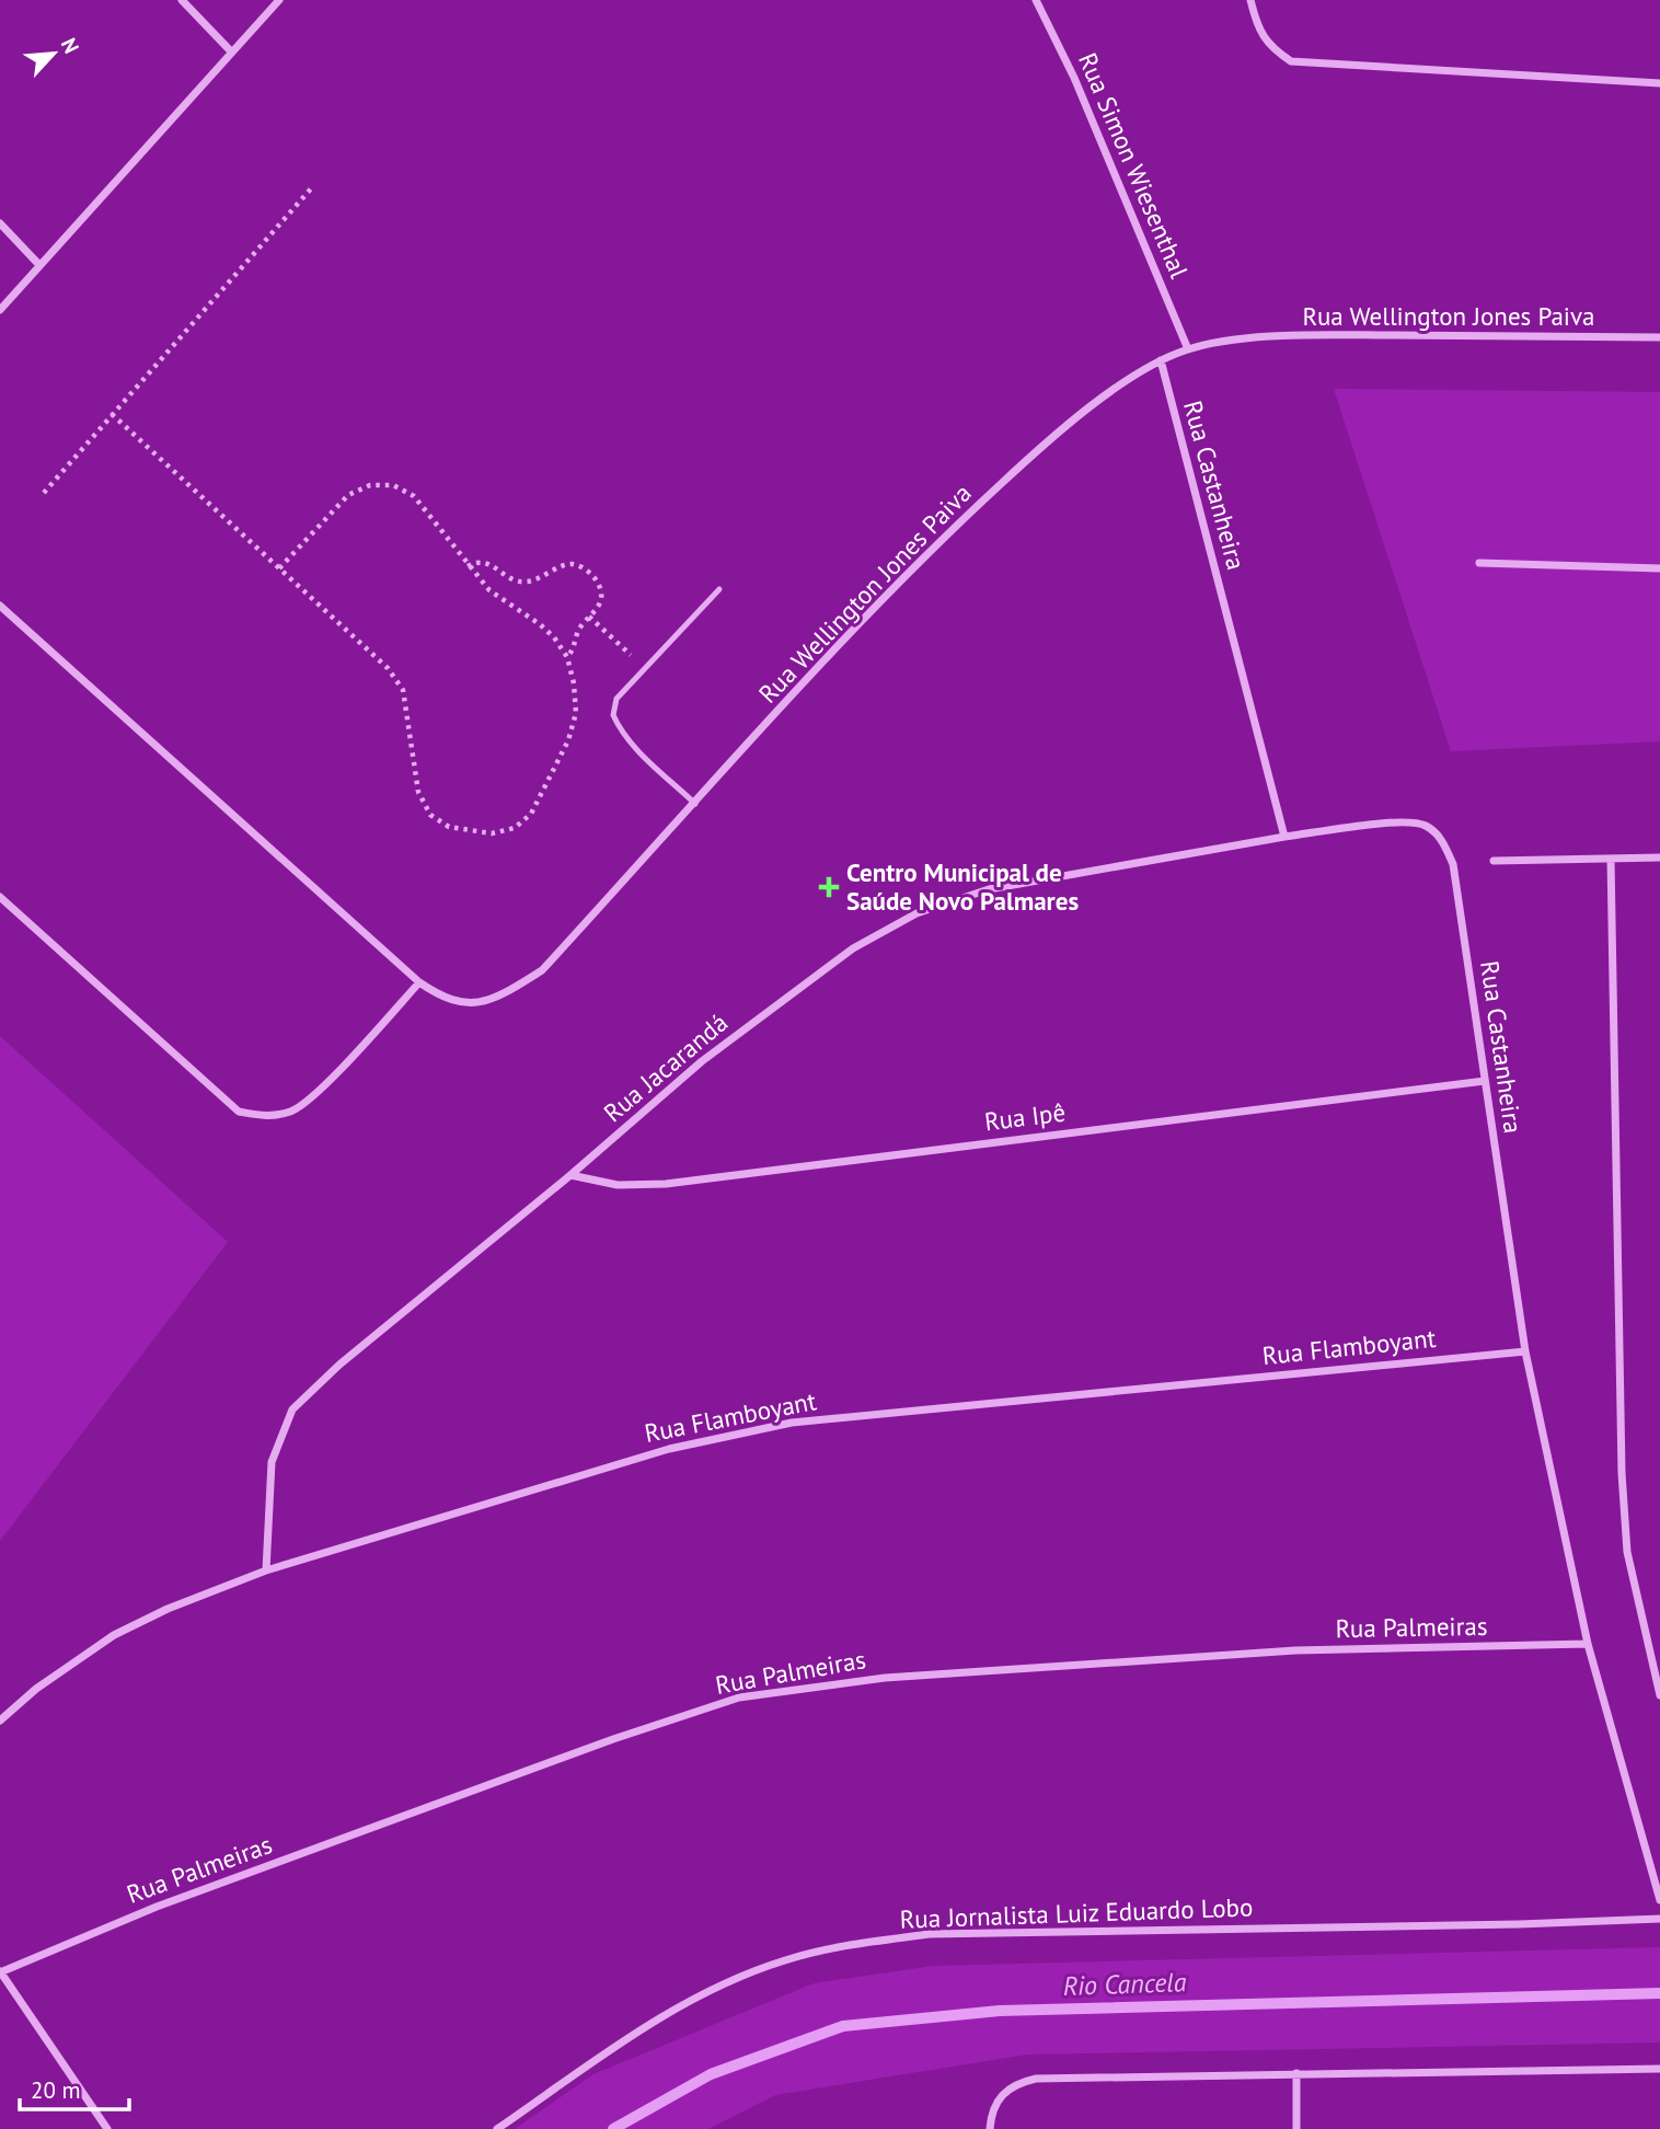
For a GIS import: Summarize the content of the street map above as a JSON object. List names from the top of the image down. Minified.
{"streets":{"street":["Rua Simon Wiesenthal","Rua Wellington Jones Paiva","Rua Castanheira","Rua Jacarandá","Rua Ipê","Rua Flamboyant","Rua Palmeiras","Rua Jornalista Luiz Eduardo Lobo"]},"crossings":[["Rua Simon Wiesenthal","Rua Wellington Jones Paiva"],["Rua Wellington Jones Paiva","Rua Castanheira"],["Rua Castanheira","Rua Jacarandá"],["Rua Castanheira","Rua Ipê"],["Rua Castanheira","Rua Flamboyant"],["Rua Castanheira","Rua Palmeiras"],["Rua Jacarandá","Rua Ipê"],["Rua Jacarandá","Rua Flamboyant"]],"water":["Rio Cancela"],"places":{"health":["Centro Municipal de Saúde Novo Palmares"]},"scale_bar":"20 m","north":"top right"}
